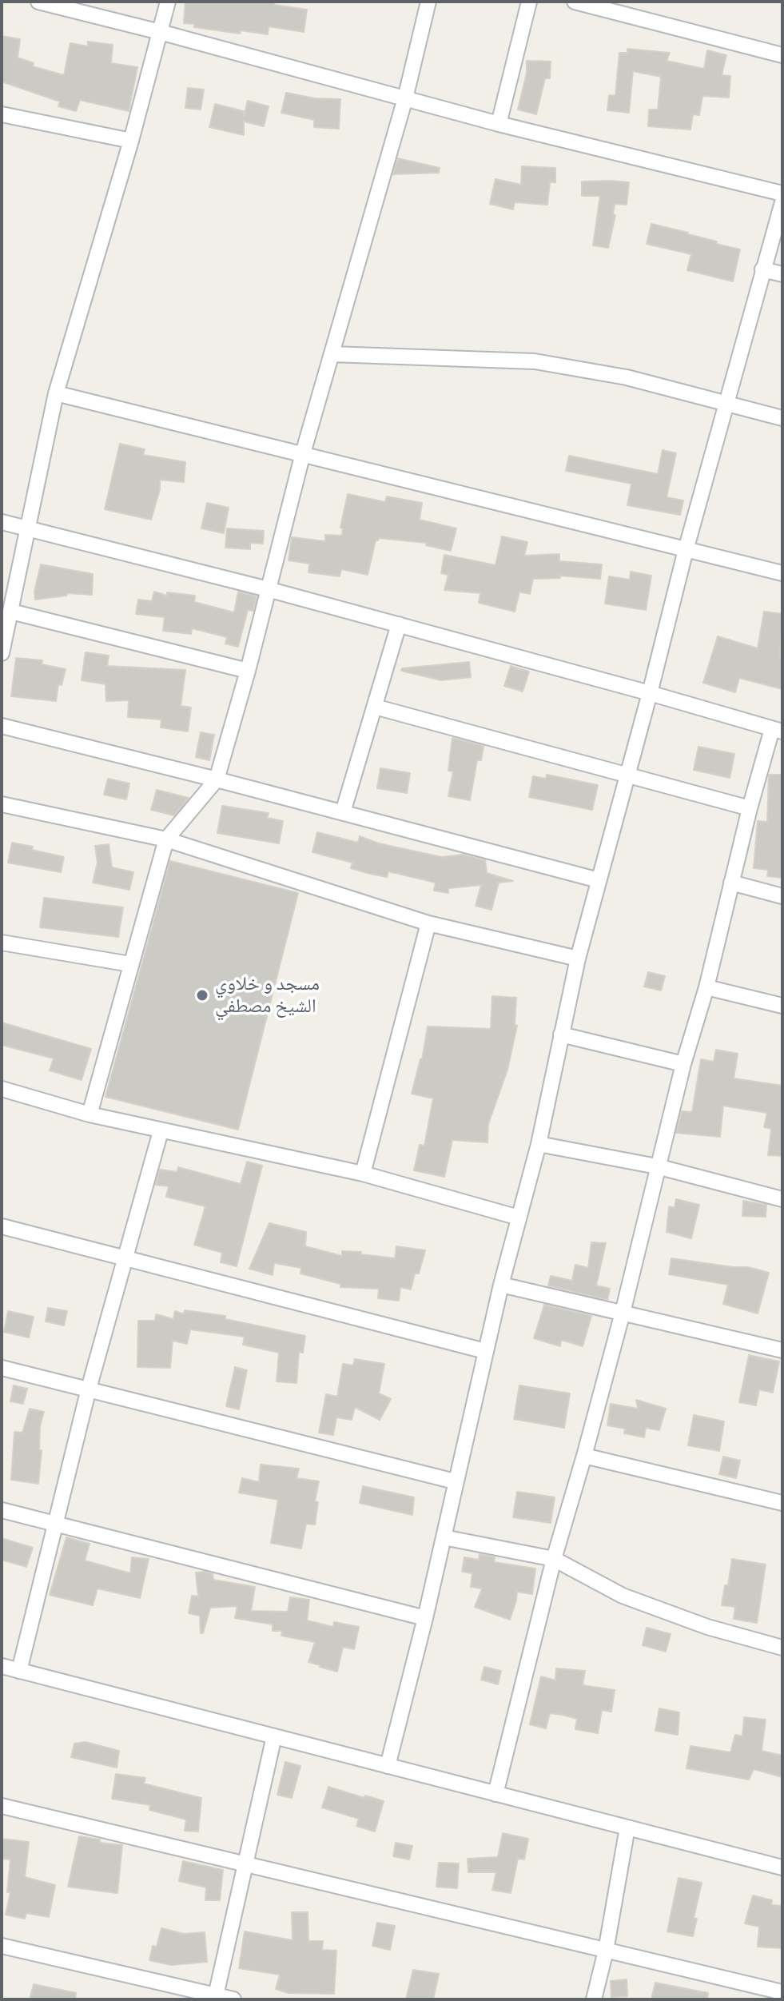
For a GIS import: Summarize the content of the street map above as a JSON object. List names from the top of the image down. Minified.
{"places":["مسجد و خلاوي الشيخ مصطفي"]}
